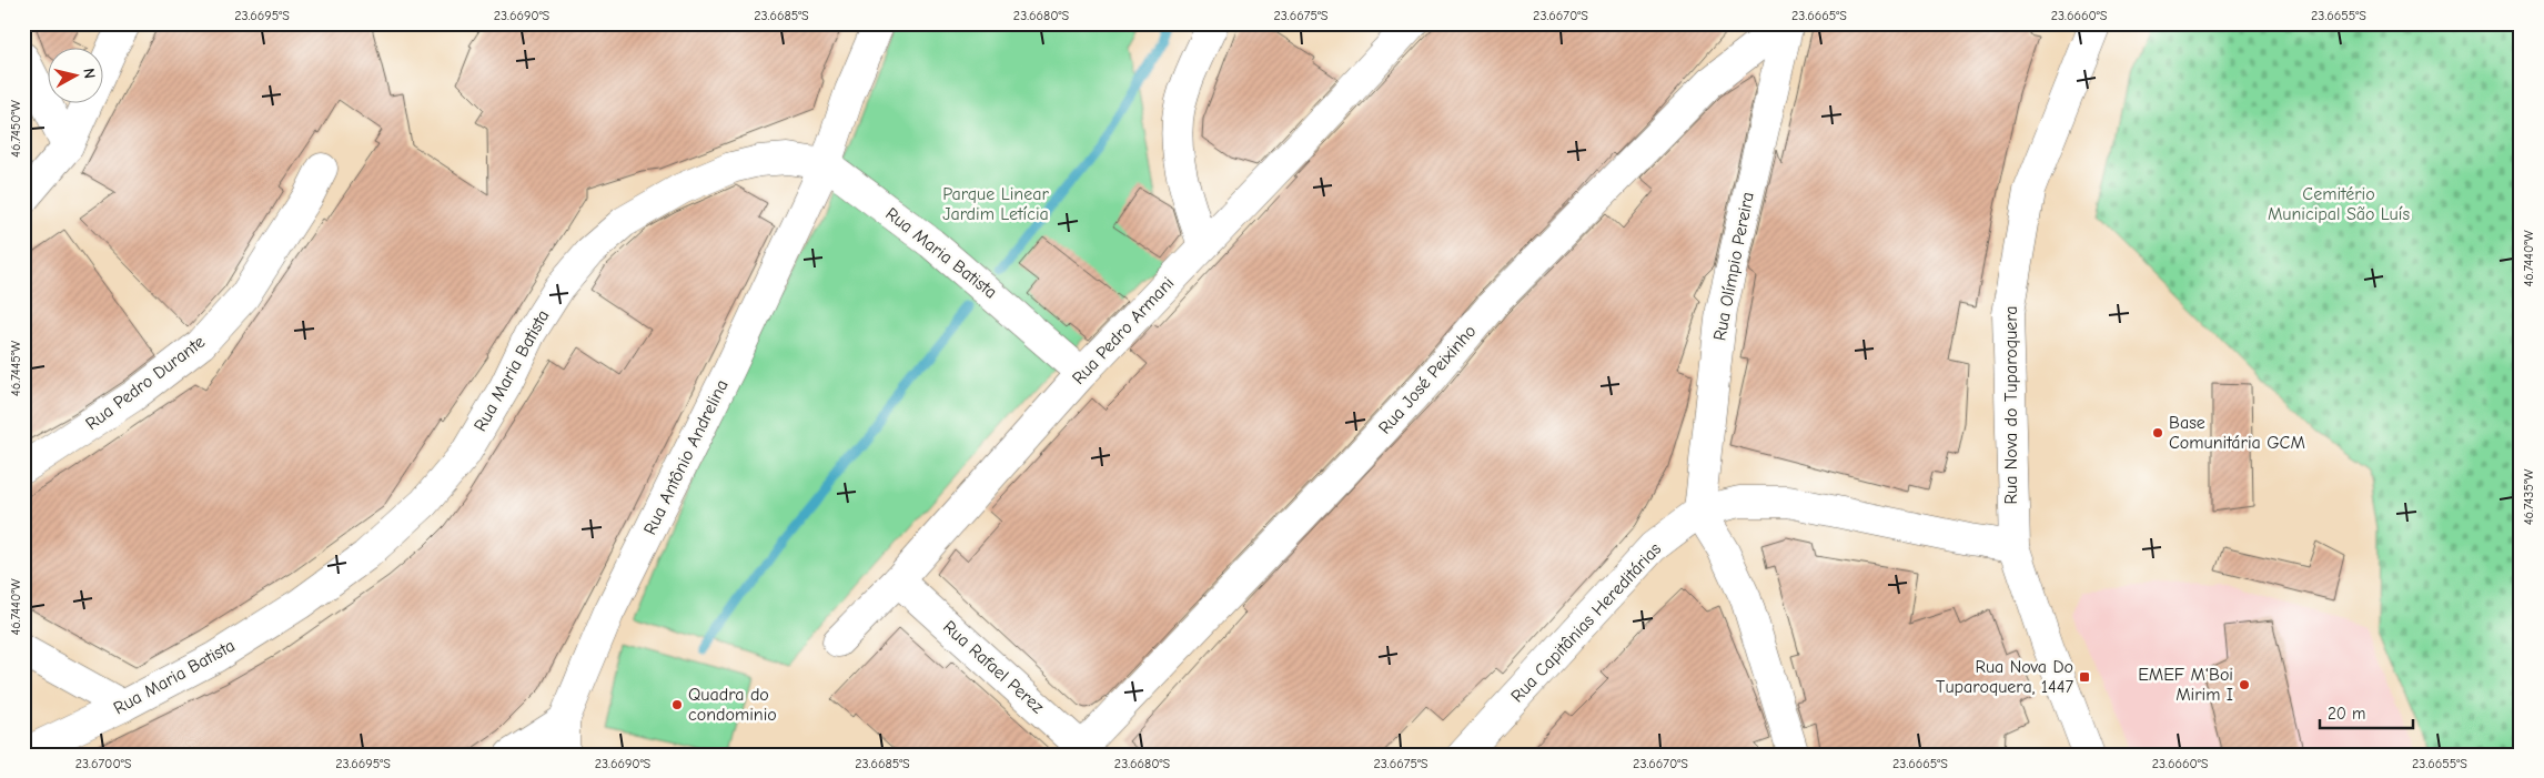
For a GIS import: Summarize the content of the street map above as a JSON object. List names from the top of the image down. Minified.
{"streets":{"street":["Rua Maria Batista","Rua Olímpio Pereira","Rua Pedro Armani","Rua José Peixinho","Rua Pedro Durante","Rua Nova do Tuparoquera","Rua Antônio Andrelina","Rua Capitânias Hereditárias","Rua Rafael Perez"]},"crossings":[["Rua Maria Batista","Rua Pedro Armani"],["Rua Maria Batista","Rua Antônio Andrelina"],["Rua Olímpio Pereira","Rua José Peixinho"],["Rua Olímpio Pereira","Rua Capitânias Hereditárias"],["Rua Pedro Armani","Rua Rafael Perez"],["Rua José Peixinho","Rua Rafael Perez"],["Rua Nova do Tuparoquera","Rua Capitânias Hereditárias"]],"parks":["Parque Linear Jardim Letícia","Cemitério Municipal São Luís"],"places":{"other":["Base Comunitária GCM","EMEF M'Boi Mirim I","Quadra do condominio"],"transit":["Rua Nova Do Tuparoquera, 1447"]},"scale_bar":"20 m","north":"right","coordinates":["23.6695°S","23.6690°S","23.6685°S","23.6680°S","23.6675°S","23.6670°S","23.6665°S","23.6660°S","23.6655°S","46.7450°W","46.7440°W","46.7445°W","46.7435°W","23.6700°S"]}
